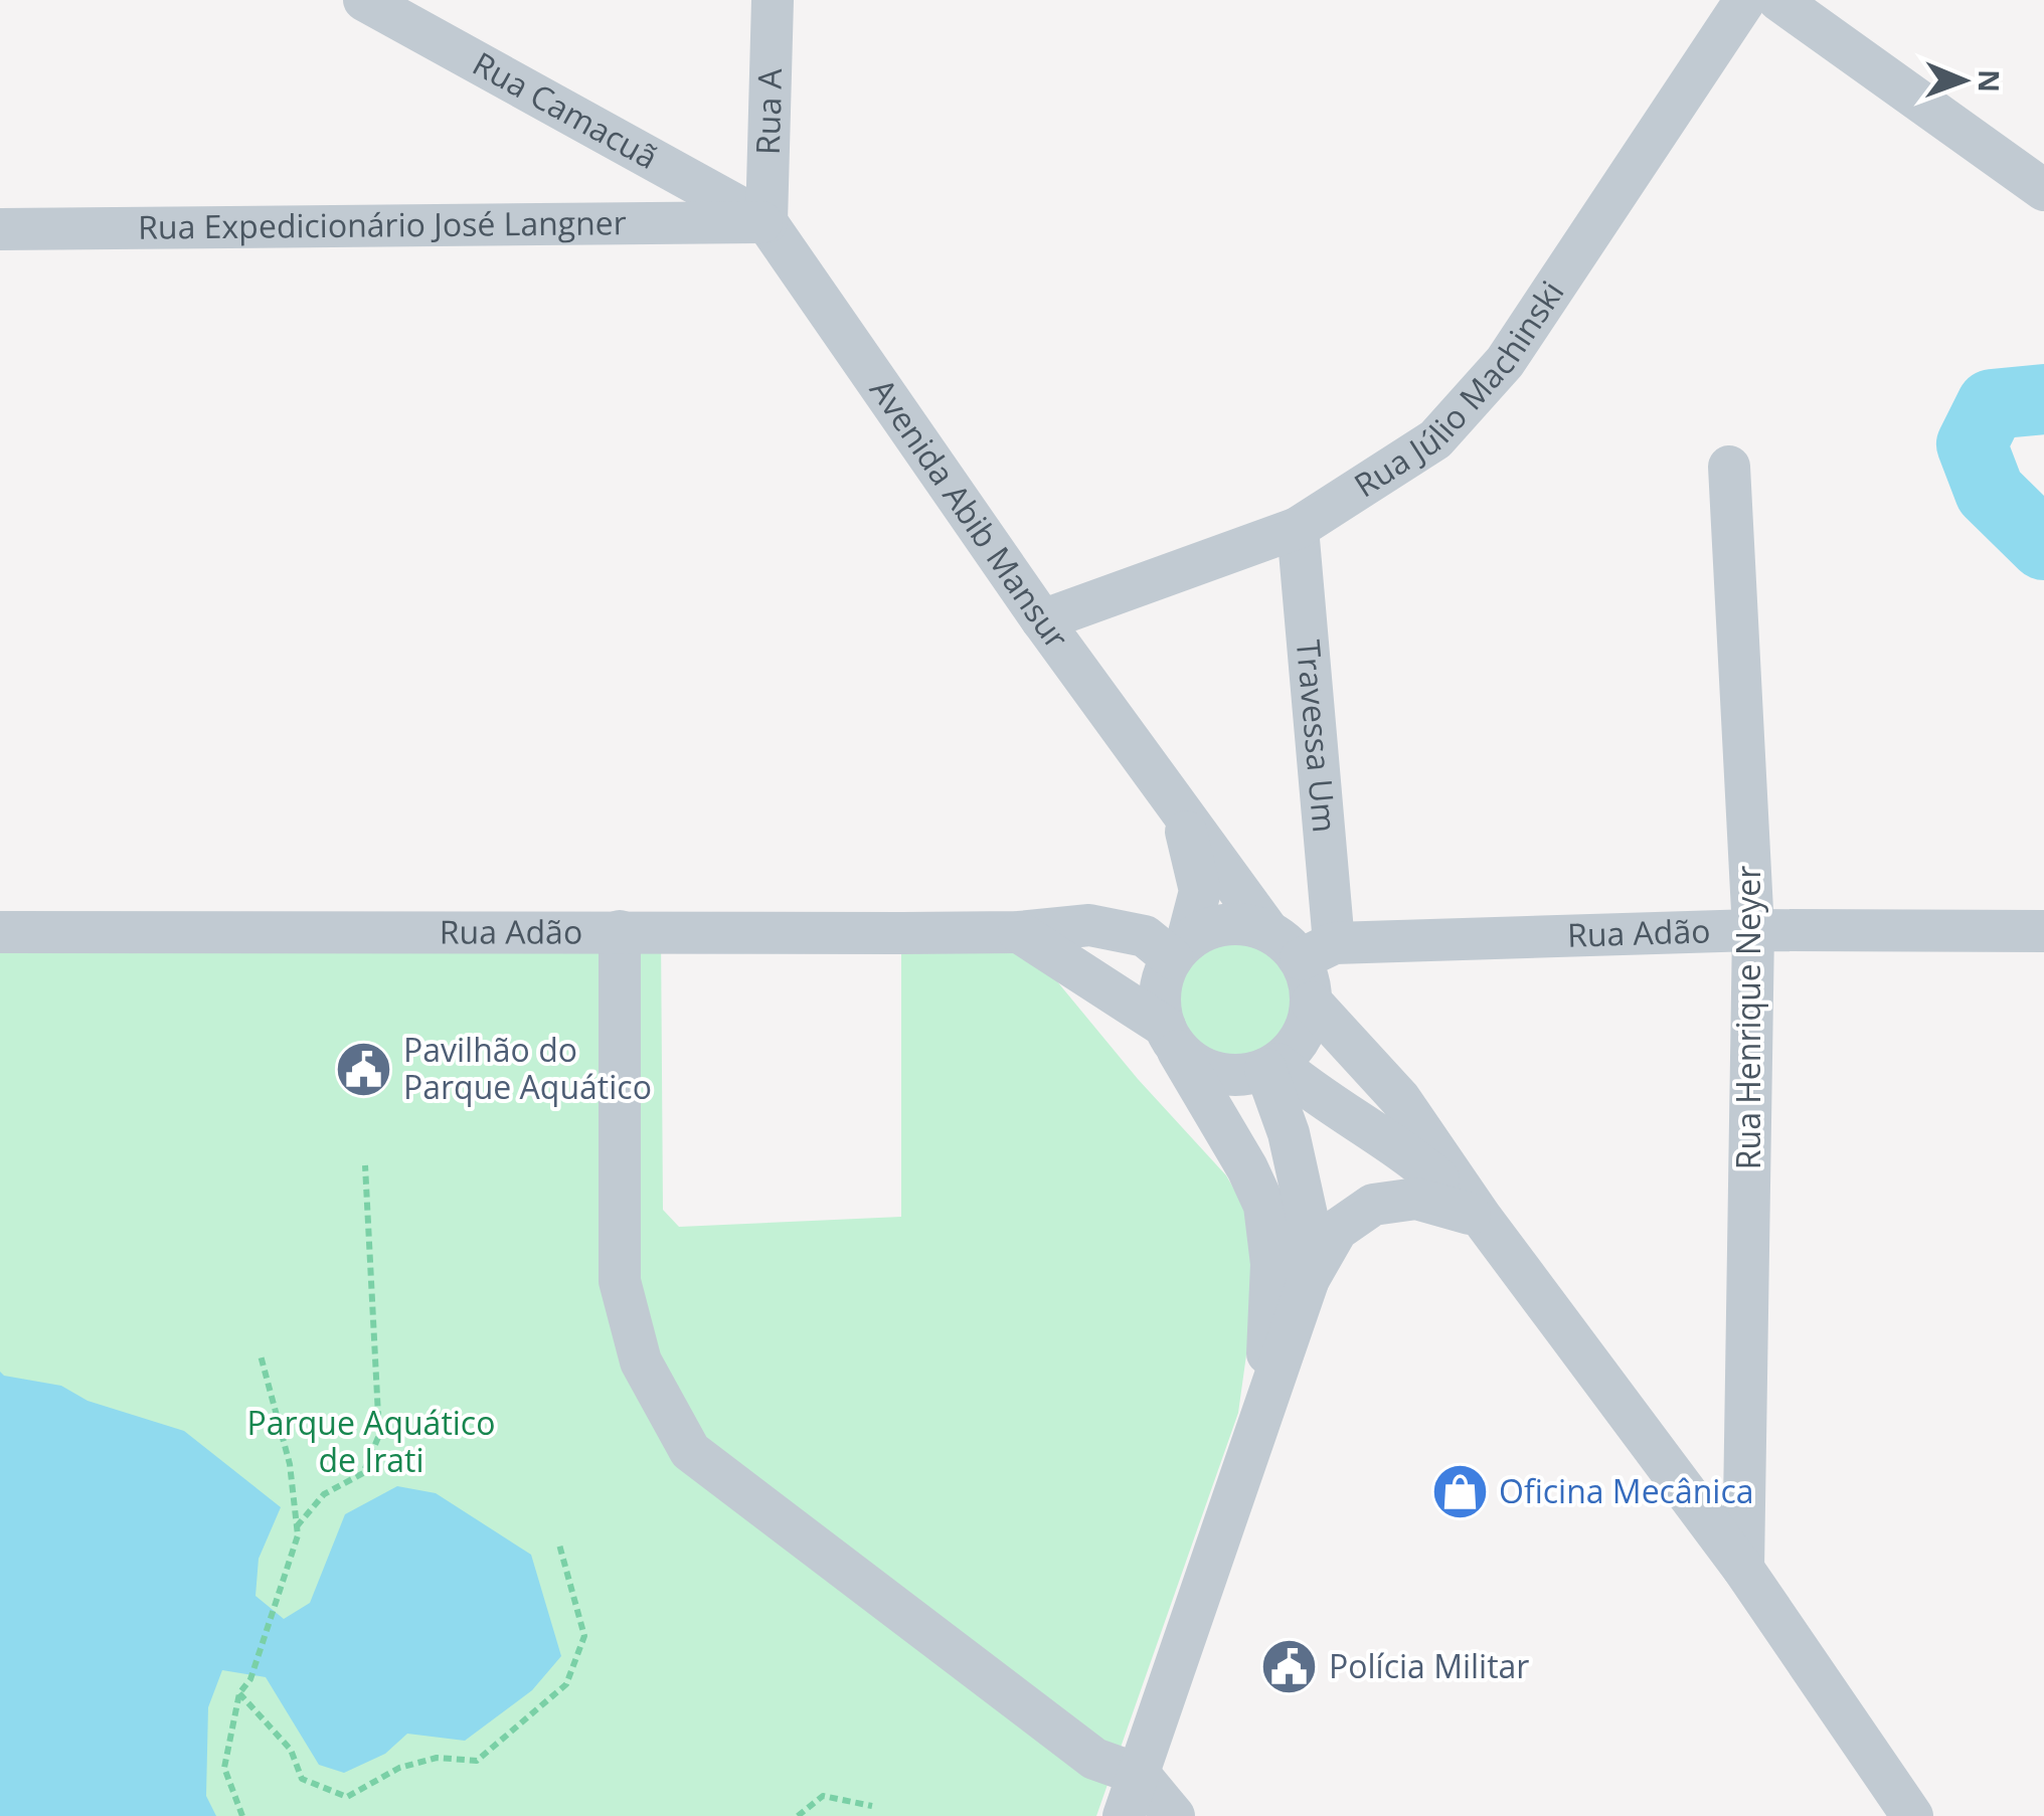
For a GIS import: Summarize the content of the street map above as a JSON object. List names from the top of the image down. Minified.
{"streets":{"street":["Rua Camacuã","Rua A","Rua Expedicionário José Langner","Rua Júlio Machinski","Avenida Abib Mansur","Travessa Um","Rua Adão","Rua Henrique Neyer"]},"crossings":[["Rua Camacuã","Rua A"],["Rua Camacuã","Rua Expedicionário José Langner"],["Rua Camacuã","Avenida Abib Mansur"],["Rua A","Rua Expedicionário José Langner"],["Rua A","Avenida Abib Mansur"],["Rua Expedicionário José Langner","Avenida Abib Mansur"],["Rua Júlio Machinski","Avenida Abib Mansur"],["Rua Júlio Machinski","Travessa Um"],["Avenida Abib Mansur","Travessa Um"],["Avenida Abib Mansur","Rua Adão"],["Travessa Um","Rua Adão"],["Rua Adão","Rua Henrique Neyer"]],"parks":["Parque Aquático de Irati"],"places":{"public building":["Pavilhão do Parque Aquático","Polícia Militar"],"shop":["Oficina Mecânica"]},"north":"right"}
